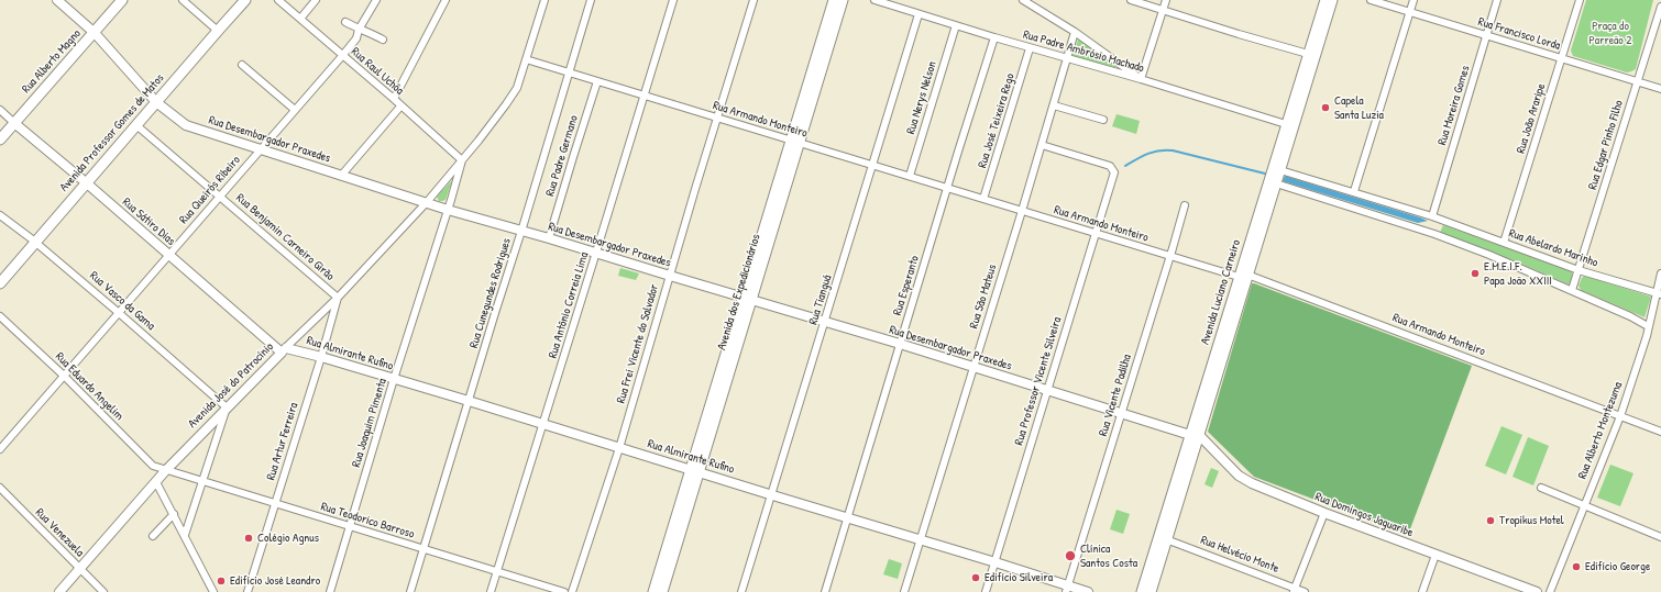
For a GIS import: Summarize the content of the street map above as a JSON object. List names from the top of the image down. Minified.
{"streets":{"main road":["Rua Alberto Magno","Avenida Professor Gomes de Matos","Avenida dos Expedicionários","Avenida Luciano Carneiro"],"street":["Rua Francisco Lorda","Rua Padre Ambrósio Machado","Rua Raul Uchôa","Rua Nerys Nelson","Rua Moreira Gomes","Rua João Araripe","Rua Armando Monteiro","Rua José Teixeira Rego","Rua Desembargador Praxedes","Rua Edgar Pinho Filho","Rua Padre Germano","Rua Queirós Ribeiro","Rua Sátiro Dias","Rua Benjamin Carneiro Girão","Rua Abelardo Marinho","Rua Esperanto","Rua Cunegundes Rodrigues","Rua São Mateus","Rua Tianguá","Rua Vasco da Gama","Rua Antônio Correia Lima","Rua Frei Vicente do Salvador","Rua Almirante Rufino","Rua Professor Vicente Silveira","Avenida José do Patrocínio","Rua Eduardo Angelim","Rua Vicente Padilha","Rua Joaquim Pimenta","Rua Alberto Montezuma","Rua Artur Ferreira","Rua Domingos Jaguaribe","Rua Teodorico Barroso","Rua Venezuela","Rua Helvécio Monte"]},"crossings":[["Rua Francisco Lorda","Rua Moreira Gomes"],["Rua Francisco Lorda","Rua João Araripe"],["Rua Francisco Lorda","Rua Edgar Pinho Filho"],["Rua Padre Ambrósio Machado","Rua Nerys Nelson"],["Rua Padre Ambrósio Machado","Rua José Teixeira Rego"],["Rua Padre Ambrósio Machado","Rua Esperanto"],["Rua Padre Ambrósio Machado","Avenida Luciano Carneiro"],["Rua Padre Ambrósio Machado","Rua São Mateus"],["Rua Padre Ambrósio Machado","Rua Tianguá"],["Rua Alberto Magno","Rua Desembargador Praxedes"],["Rua Alberto Magno","Rua Sátiro Dias"],["Rua Raul Uchôa","Rua Queirós Ribeiro"],["Rua Raul Uchôa","Avenida José do Patrocínio"],["Rua Raul Uchôa","Rua Joaquim Pimenta"],["Rua Nerys Nelson","Rua Armando Monteiro"],["Rua Moreira Gomes","Rua Abelardo Marinho"],["Rua João Araripe","Rua Abelardo Marinho"],["Rua Armando Monteiro","Rua José Teixeira Rego"],["Rua Armando Monteiro","Rua Padre Germano"],["Rua Armando Monteiro","Rua Esperanto"],["Rua Armando Monteiro","Avenida dos Expedicionários"],["Rua Armando Monteiro","Avenida Luciano Carneiro"],["Rua Armando Monteiro","Rua Cunegundes Rodrigues"],["Rua Armando Monteiro","Rua São Mateus"],["Rua Armando Monteiro","Rua Tianguá"],["Rua Armando Monteiro","Rua Antônio Correia Lima"],["Rua Armando Monteiro","Rua Frei Vicente do Salvador"],["Rua Armando Monteiro","Rua Professor Vicente Silveira"],["Rua Armando Monteiro","Avenida José do Patrocínio"],["Rua Armando Monteiro","Rua Vicente Padilha"],["Rua Armando Monteiro","Rua Alberto Montezuma"],["Avenida Professor Gomes de Matos","Rua Desembargador Praxedes"],["Avenida Professor Gomes de Matos","Rua Sátiro Dias"],["Avenida Professor Gomes de Matos","Rua Benjamin Carneiro Girão"],["Avenida Professor Gomes de Matos","Rua Vasco da Gama"],["Rua Desembargador Praxedes","Rua Padre Germano"],["Rua Desembargador Praxedes","Rua Queirós Ribeiro"],["Rua Desembargador Praxedes","Rua Esperanto"],["Rua Desembargador Praxedes","Avenida dos Expedicionários"],["Rua Desembargador Praxedes","Avenida Luciano Carneiro"],["Rua Desembargador Praxedes","Rua Cunegundes Rodrigues"],["Rua Desembargador Praxedes","Rua São Mateus"],["Rua Desembargador Praxedes","Rua Tianguá"],["Rua Desembargador Praxedes","Rua Antônio Correia Lima"],["Rua Desembargador Praxedes","Rua Frei Vicente do Salvador"],["Rua Desembargador Praxedes","Rua Professor Vicente Silveira"],["Rua Desembargador Praxedes","Avenida José do Patrocínio"],["Rua Desembargador Praxedes","Rua Vicente Padilha"],["Rua Desembargador Praxedes","Rua Joaquim Pimenta"],["Rua Desembargador Praxedes","Rua Domingos Jaguaribe"],["Rua Edgar Pinho Filho","Rua Abelardo Marinho"],["Rua Queirós Ribeiro","Rua Sátiro Dias"],["Rua Queirós Ribeiro","Rua Benjamin Carneiro Girão"],["Rua Queirós Ribeiro","Rua Vasco da Gama"],["Rua Queirós Ribeiro","Rua Eduardo Angelim"],["Rua Sátiro Dias","Rua Almirante Rufino"],["Rua Sátiro Dias","Avenida José do Patrocínio"],["Rua Benjamin Carneiro Girão","Avenida José do Patrocínio"],["Rua Benjamin Carneiro Girão","Rua Artur Ferreira"],["Rua Abelardo Marinho","Avenida Luciano Carneiro"],["Rua Abelardo Marinho","Rua Alberto Montezuma"],["Rua Esperanto","Rua Almirante Rufino"],["Avenida dos Expedicionários","Rua Almirante Rufino"],["Avenida Luciano Carneiro","Rua Domingos Jaguaribe"],["Avenida Luciano Carneiro","Rua Helvécio Monte"],["Rua Cunegundes Rodrigues","Rua Almirante Rufino"],["Rua Cunegundes Rodrigues","Rua Teodorico Barroso"],["Rua São Mateus","Rua Almirante Rufino"],["Rua São Mateus","Rua Professor Vicente Silveira"],["Rua Tianguá","Rua Almirante Rufino"],["Rua Vasco da Gama","Avenida José do Patrocínio"],["Rua Antônio Correia Lima","Rua Almirante Rufino"],["Rua Antônio Correia Lima","Rua Teodorico Barroso"],["Rua Frei Vicente do Salvador","Rua Almirante Rufino"],["Rua Almirante Rufino","Rua Professor Vicente Silveira"],["Rua Almirante Rufino","Avenida José do Patrocínio"],["Rua Almirante Rufino","Rua Vicente Padilha"],["Rua Almirante Rufino","Rua Joaquim Pimenta"],["Rua Almirante Rufino","Rua Artur Ferreira"],["Avenida José do Patrocínio","Rua Eduardo Angelim"],["Avenida José do Patrocínio","Rua Joaquim Pimenta"],["Avenida José do Patrocínio","Rua Artur Ferreira"],["Avenida José do Patrocínio","Rua Teodorico Barroso"],["Avenida José do Patrocínio","Rua Venezuela"],["Rua Eduardo Angelim","Rua Teodorico Barroso"],["Rua Joaquim Pimenta","Rua Teodorico Barroso"],["Rua Artur Ferreira","Rua Teodorico Barroso"]],"parks":["Praça do Parreão 2"],"places":["Capela Santa Luzia","E.M.E.I.F. Papa João XXIII","Tropikus Motel","Colégio Agnus","Clínica Santos Costa","Edifício George","Edifício Silveira","Edifício José Leandro"]}
